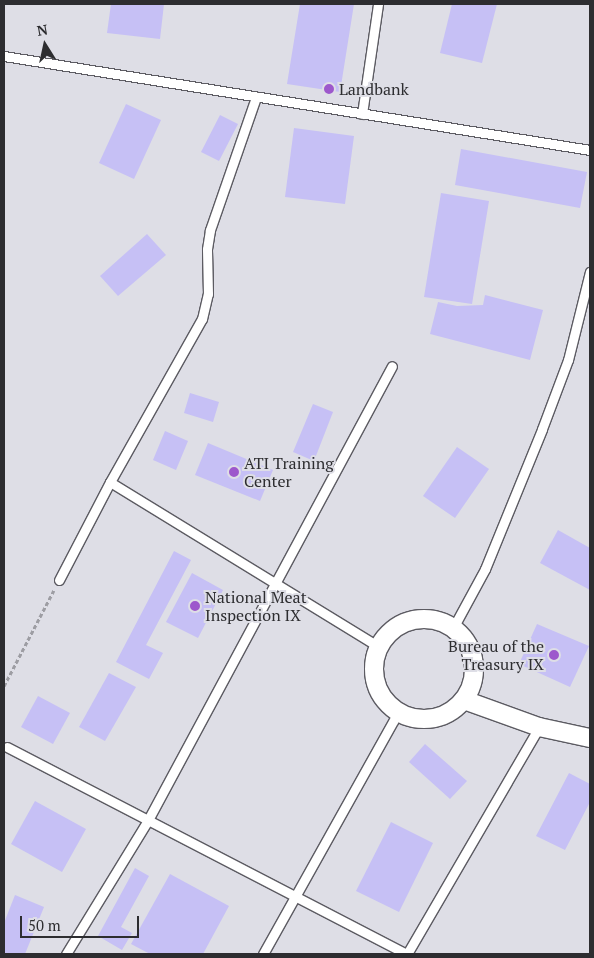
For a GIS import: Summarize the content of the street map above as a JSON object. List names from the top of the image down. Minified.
{"places":["Landbank","ATI Training Center","National Meat Inspection IX","Bureau of the Treasury IX"],"scale_bar":"50 m","north":"top"}
